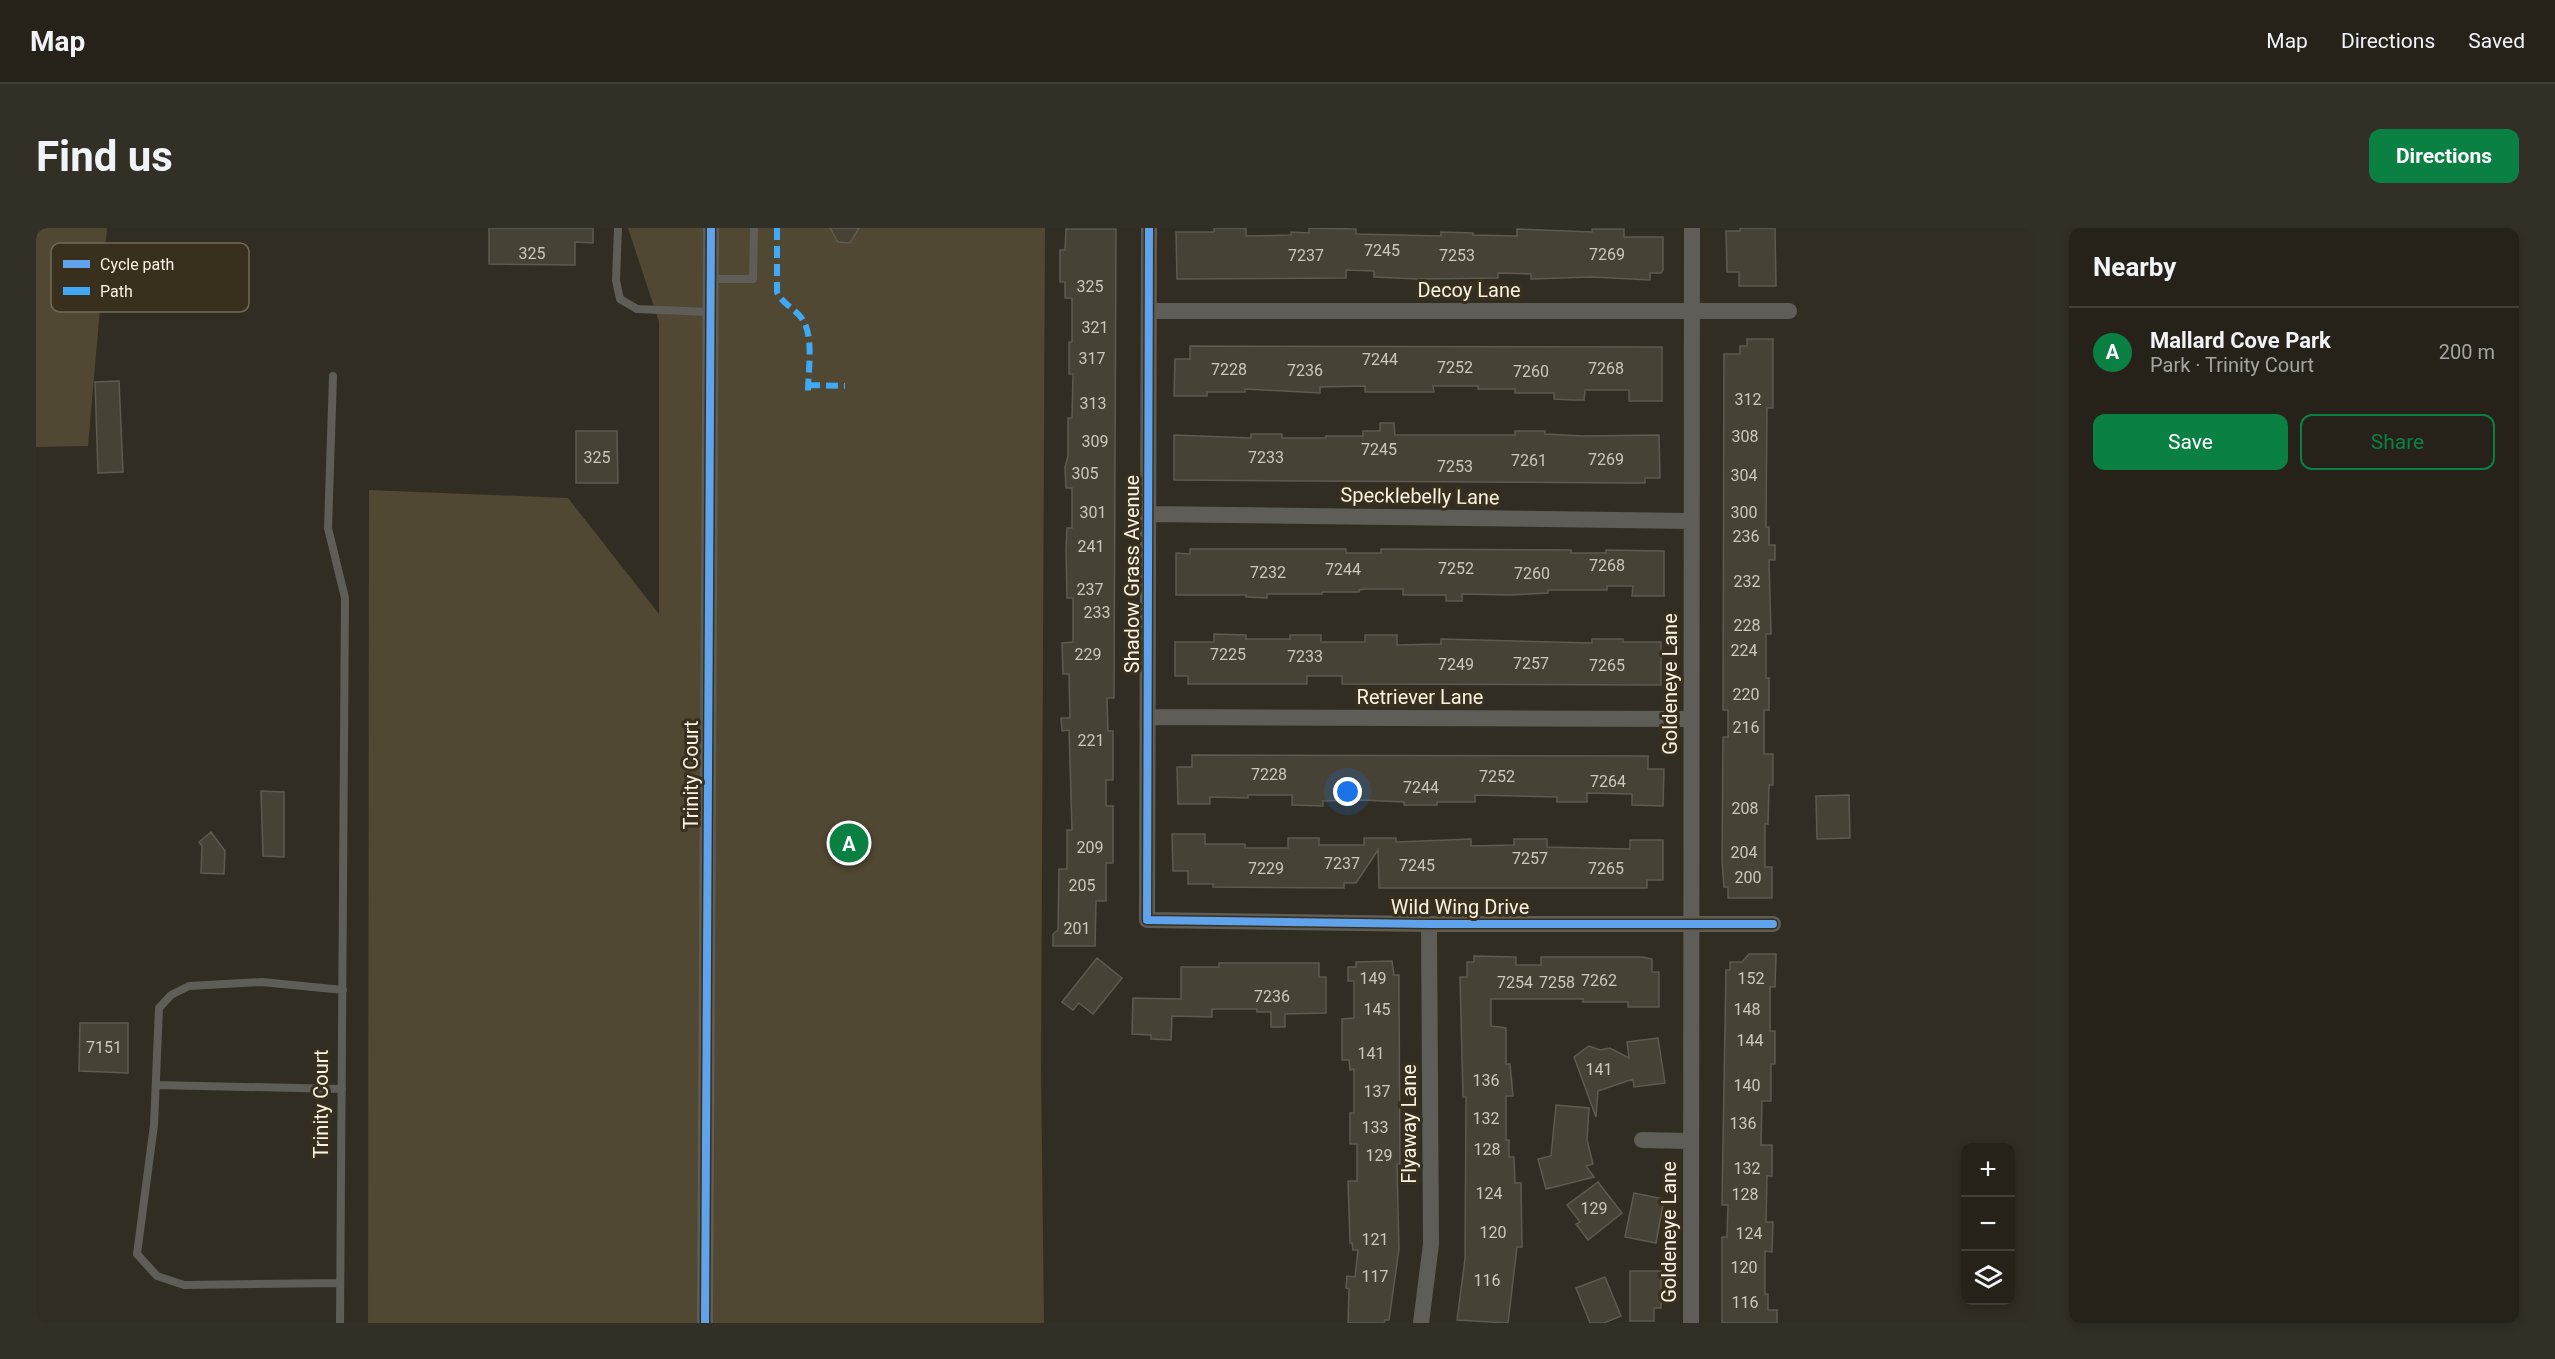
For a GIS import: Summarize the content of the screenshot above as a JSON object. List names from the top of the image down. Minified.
{"streets":{"street":["Decoy Lane","Specklebelly Lane","Shadow Grass Avenue","Goldeneye Lane","Retriever Lane","Trinity Court","Wild Wing Drive","Flyaway Lane"]},"crossings":[["Decoy Lane","Shadow Grass Avenue"],["Decoy Lane","Goldeneye Lane"],["Specklebelly Lane","Shadow Grass Avenue"],["Specklebelly Lane","Goldeneye Lane"],["Shadow Grass Avenue","Retriever Lane"],["Shadow Grass Avenue","Wild Wing Drive"],["Goldeneye Lane","Retriever Lane"],["Goldeneye Lane","Wild Wing Drive"],["Wild Wing Drive","Flyaway Lane"]],"house_numbers":["7245","325","7269","7237","7253","325","321","317","7244","7252","7268","7228","7236","7260","312","313","308","309","7245","325","7233","7269","7261","7253","305","304","301","300","236","241","7268","7252","7244","7232","7260","232","237","233","228","224","229","7225","7233","7257","7249","7265","220","216","221","7228","7252","7264","7244","208","209","204","7257","7237","7245","7229","7265","200","205","201","149","152","7262","7254","7258","7236","145","148","144","7151","141","141","136","140","137","132","136","133","128","129","132","124","128","129","120","124","121","120","117","116","116"],"legend":["Cycle path","Path"],"page":{"header":"Map","nav":["Map","Directions","Saved"],"buttons":["Directions",["Save","Share"]],"title":"Find us","heading":"Nearby","list":[{"mark":"A","name":"Mallard Cove Park","note":"Park · Trinity Court","value":"200 m"}],"pins":"A","map_buttons":["+","−"]}}
